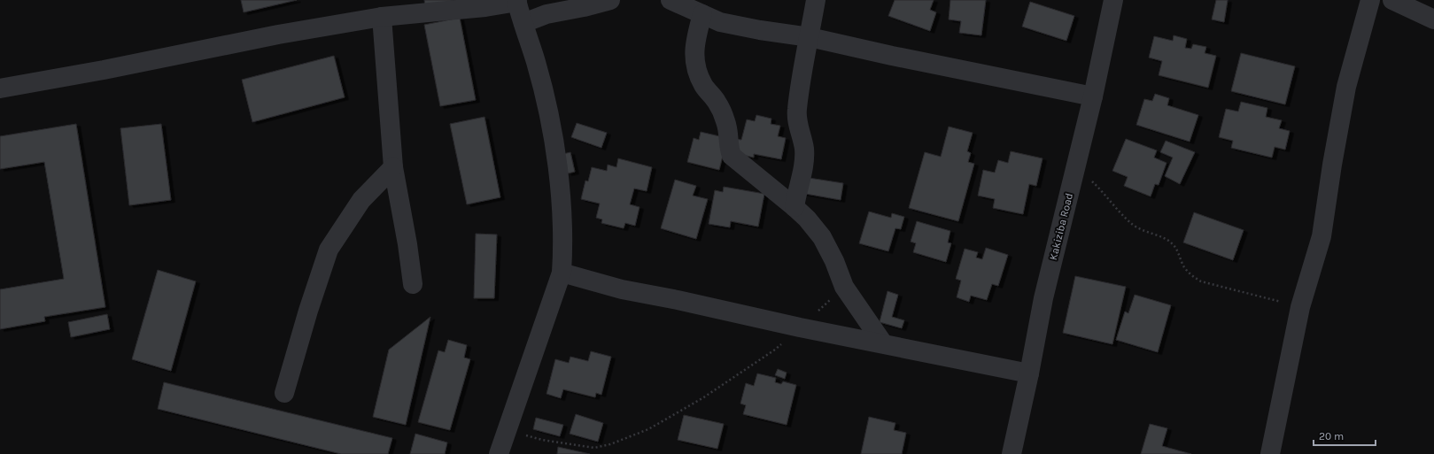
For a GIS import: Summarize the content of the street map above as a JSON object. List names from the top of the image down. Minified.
{"streets":{"street":["Kakiziba Road"]},"scale_bar":"20 m"}
